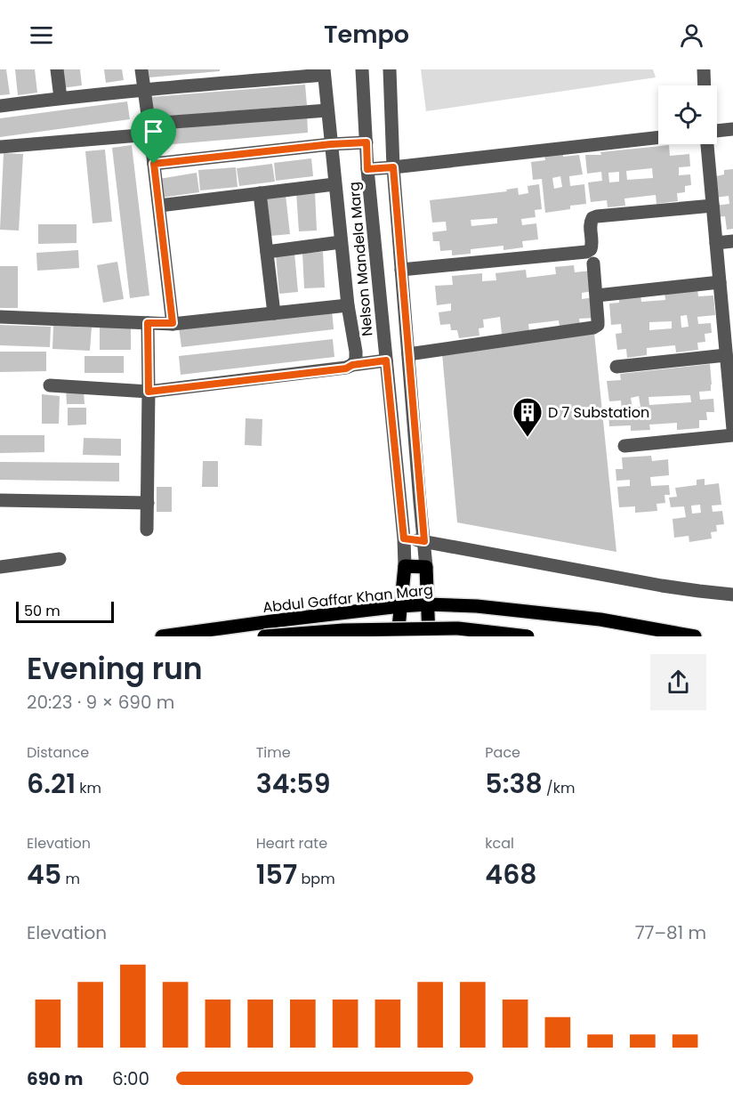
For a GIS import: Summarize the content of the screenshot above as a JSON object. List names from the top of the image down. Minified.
{"streets":{"main road":["Nelson Mandela Marg","Abdul Gaffar Khan Marg"]},"crossings":[["Nelson Mandela Marg","Abdul Gaffar Khan Marg"]],"places":{"building":["D 7 Substation"]},"scale_bar":"50 m","page":{"header":"Tempo","scale":"50 m","heading":["Evening run","20:23 · 9 × 690 m"],"stats":[["Distance","6.21 km"],["Time","34:59"],["Pace","5:38 /km"],["Elevation","45 m"],["Heart rate","157 bpm"],["kcal","468"]],"chart":["Elevation","77–81 m"],"list":[{"name":"690 m","note":"6:00"}]}}
